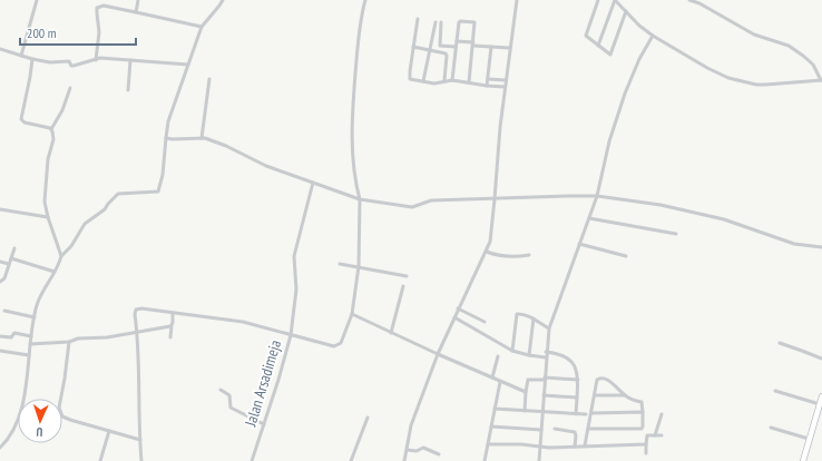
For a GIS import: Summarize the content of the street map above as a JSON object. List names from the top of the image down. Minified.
{"streets":{"street":["Jalan Arsadimeja"]},"scale_bar":"200 m","north":"bottom"}
